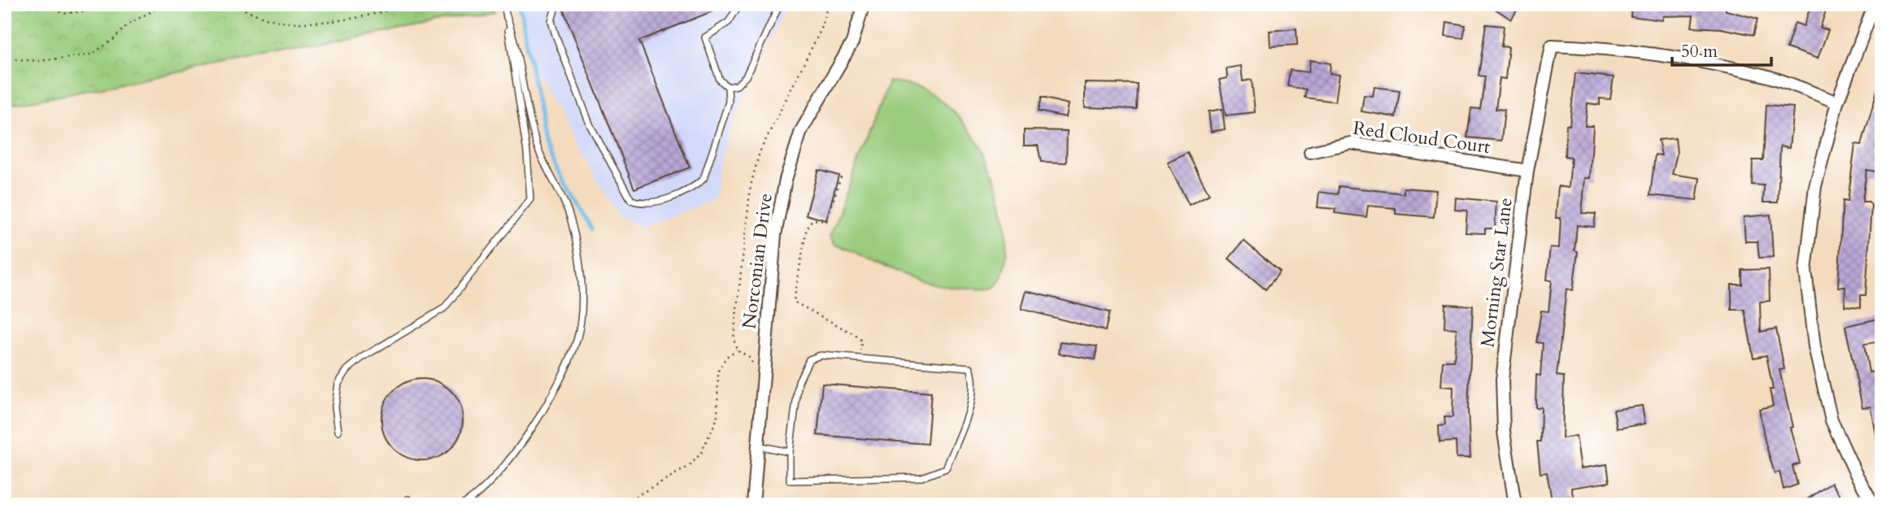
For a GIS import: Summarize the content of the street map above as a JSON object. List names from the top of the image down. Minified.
{"streets":{"street":["Red Cloud Court","Norconian Drive","Morning Star Lane"]},"crossings":[["Red Cloud Court","Morning Star Lane"]],"scale_bar":"50 m"}
